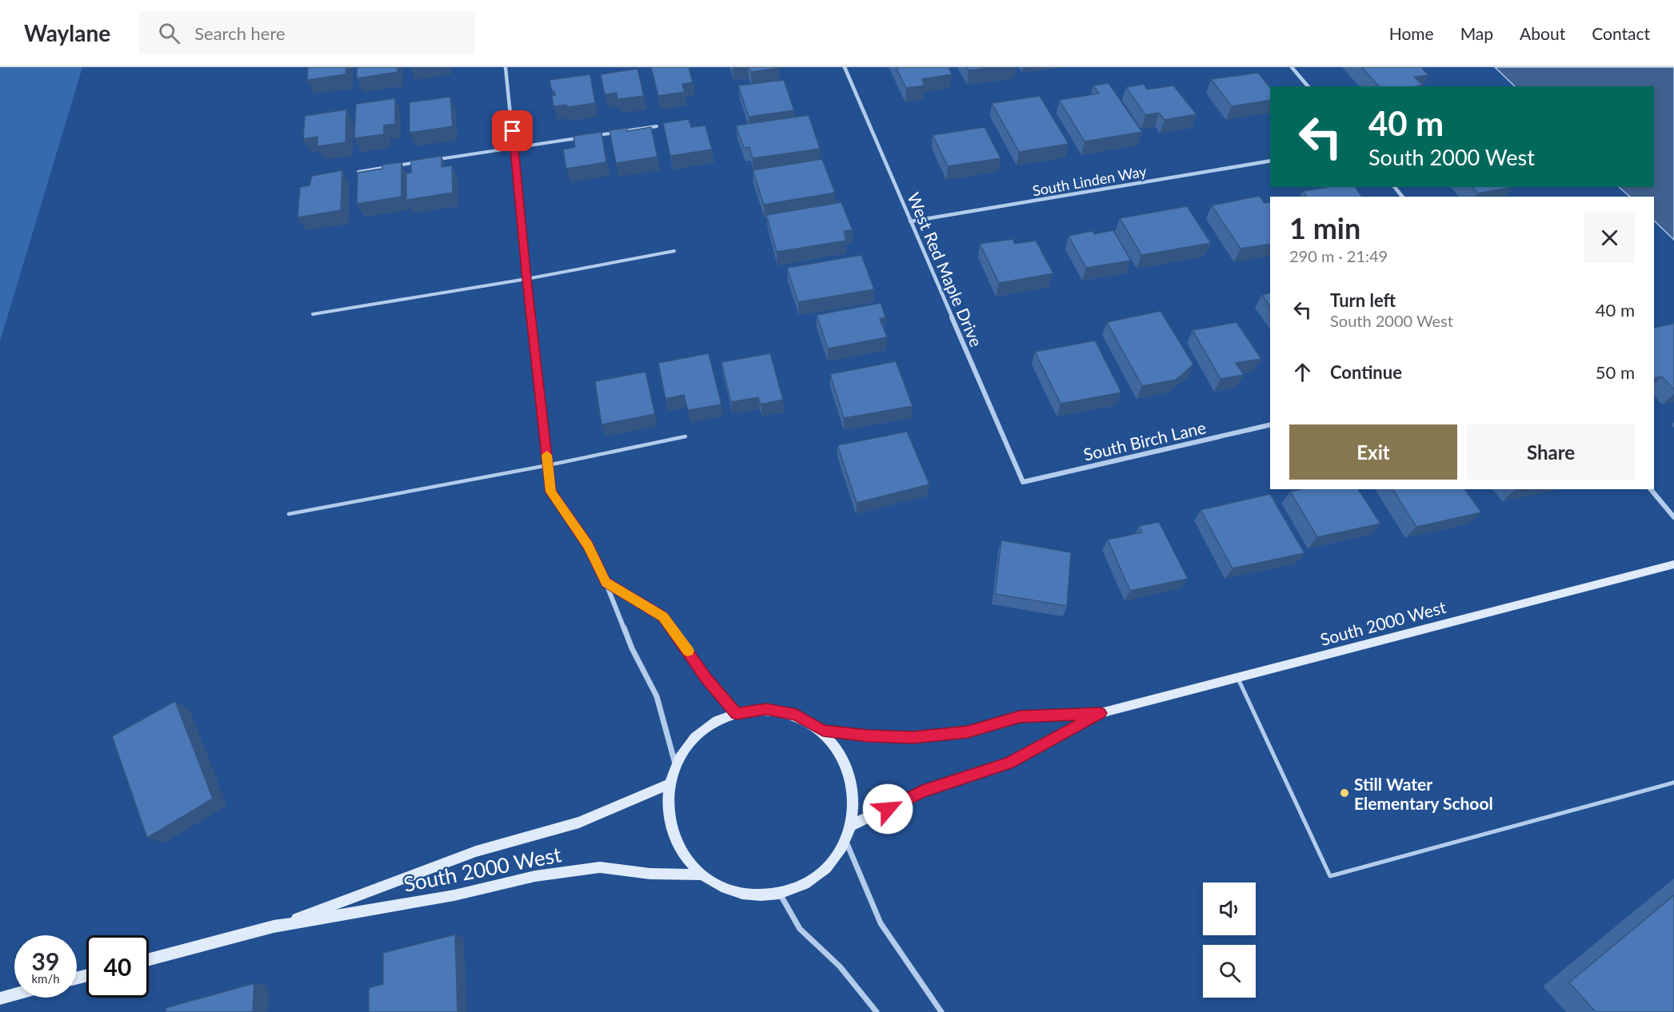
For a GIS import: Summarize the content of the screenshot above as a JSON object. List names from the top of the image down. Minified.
{"streets":{"street":["South Linden Way","West Red Maple Drive","South Birch Lane","South 2000 West"]},"crossings":[["South Linden Way","West Red Maple Drive"],["West Red Maple Drive","South Birch Lane"]],"places":["Still Water Elementary School"],"page":{"header":"Waylane","search":"Search here","nav":["Home","Map","About","Contact"],"turn":["40 m","South 2000 West"],"heading":["1 min","290 m · 21:49"],"list":[{"name":"Turn left","note":"South 2000 West","value":"40 m"},{"name":"Continue","value":"50 m"}],"buttons":["Exit","Share"],"speed":"39 km/h","limit":"40"}}
